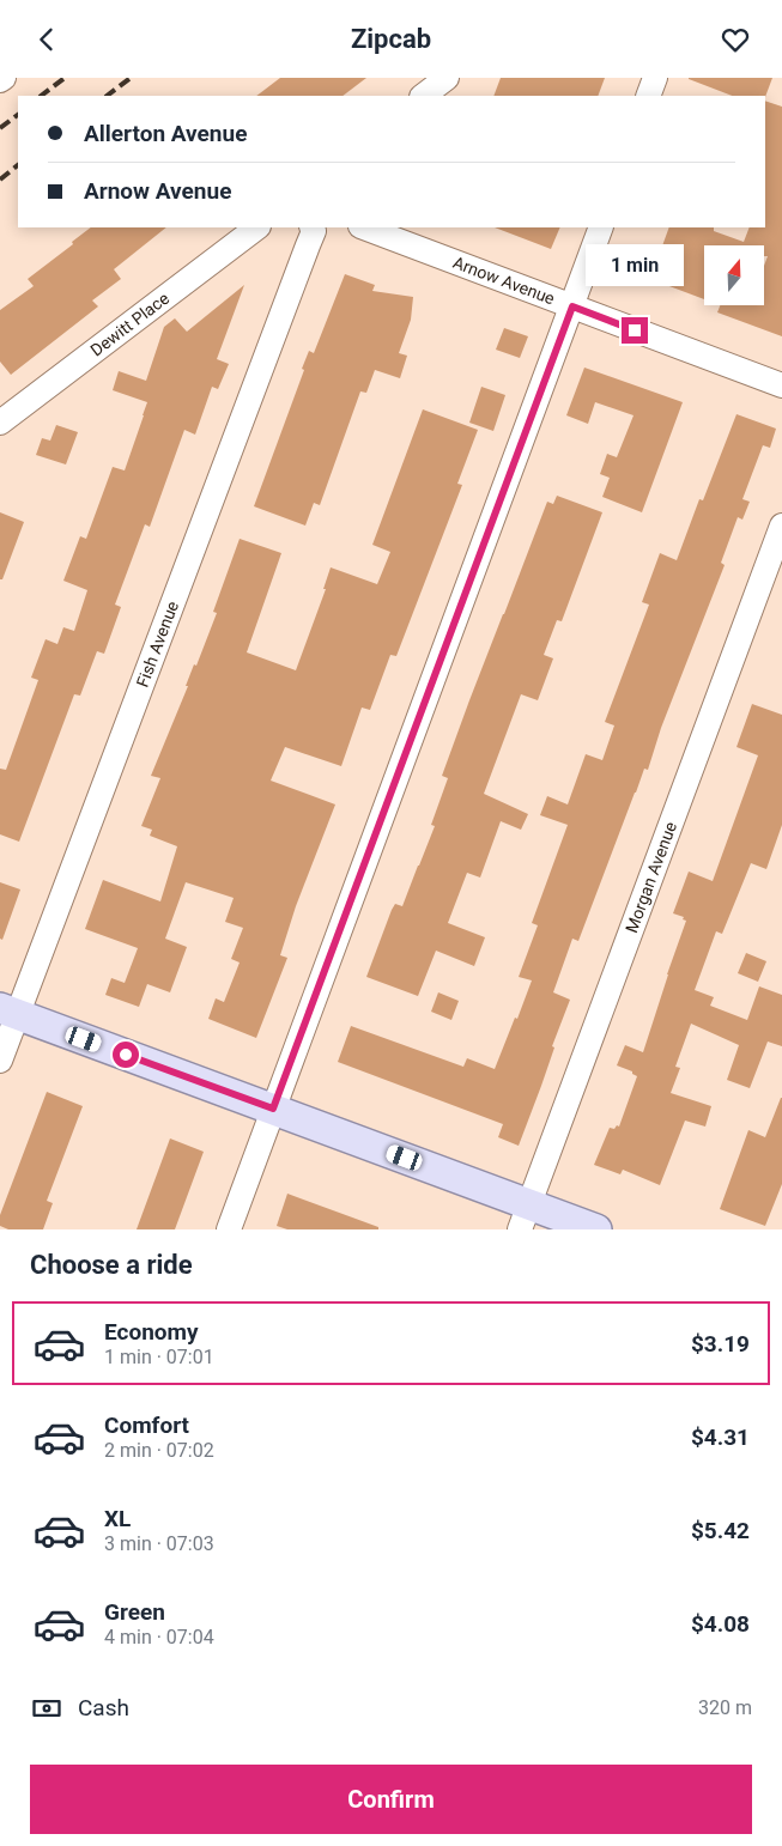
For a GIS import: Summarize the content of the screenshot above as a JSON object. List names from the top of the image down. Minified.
{"streets":{"street":["Arnow Avenue","Dewitt Place","Fish Avenue","Morgan Avenue"]},"north":"top","page":{"header":"Zipcab","banner":["Allerton Avenue","Arnow Avenue"],"bubble":"1 min","heading":"Choose a ride","list":[{"name":"Economy","note":"1 min · 07:01","value":"$3.19"},{"name":"Comfort","note":"2 min · 07:02","value":"$4.31"},{"name":"XL","note":"3 min · 07:03","value":"$5.42"},{"name":"Green","note":"4 min · 07:04","value":"$4.08"}],"pay":["Cash","320 m"],"buttons":"Confirm"}}
